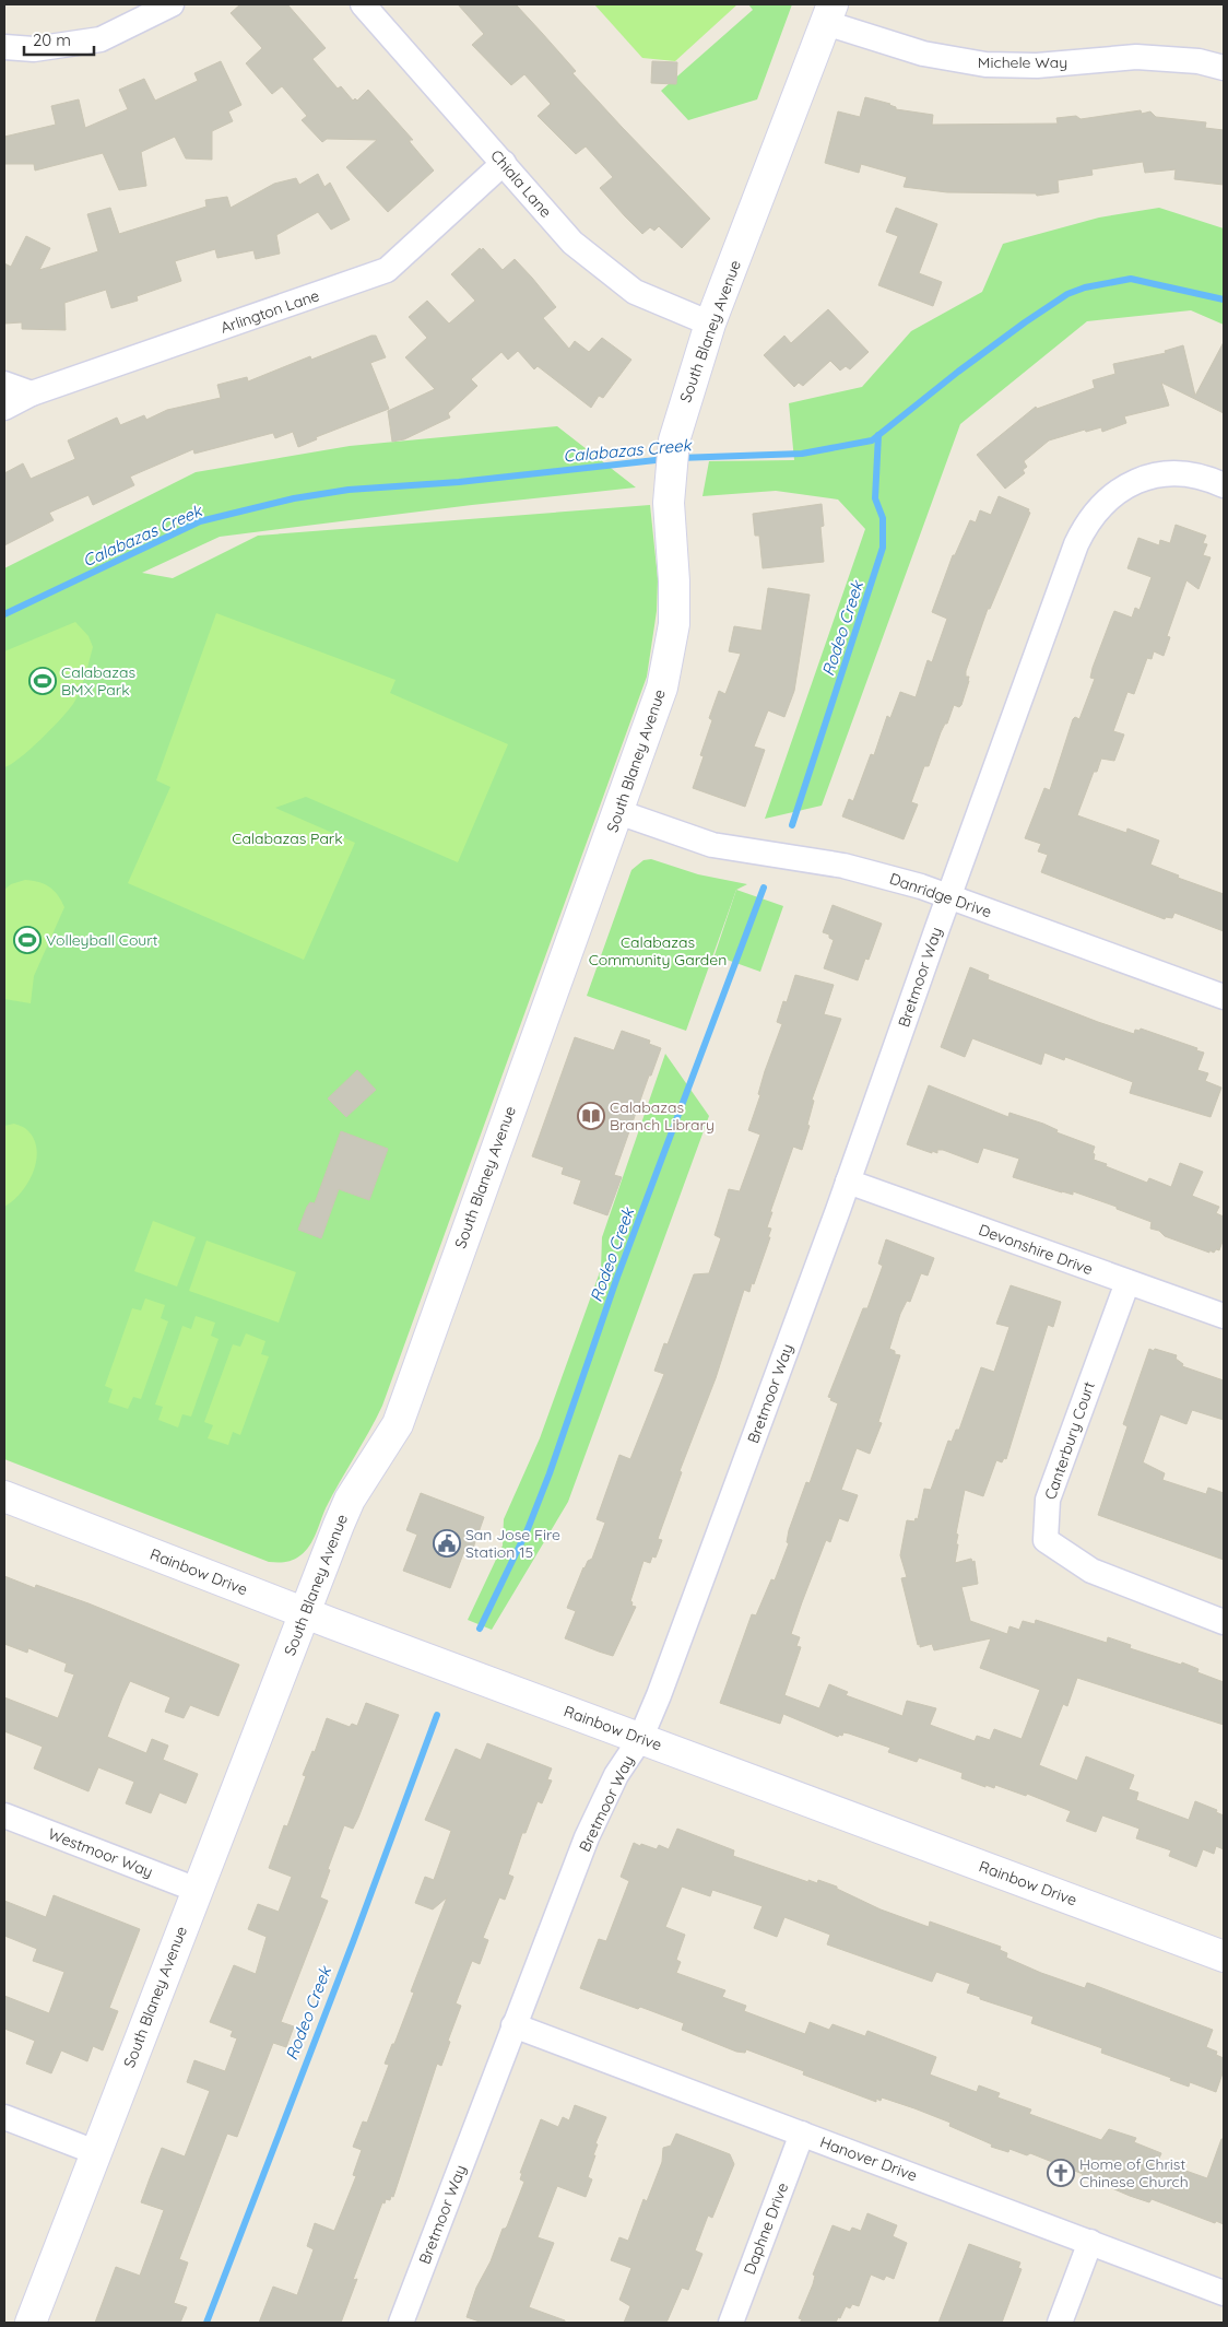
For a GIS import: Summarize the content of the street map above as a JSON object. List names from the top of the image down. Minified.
{"streets":{"street":["Michele Way","Chiala Lane","Arlington Lane","South Blaney Avenue","Danridge Drive","Bretmoor Way","Devonshire Drive","Canterbury Court","Rainbow Drive","Westmoor Way","Hanover Drive","Daphne Drive"]},"crossings":[["Michele Way","South Blaney Avenue"],["Chiala Lane","Arlington Lane"],["Chiala Lane","South Blaney Avenue"],["South Blaney Avenue","Danridge Drive"],["South Blaney Avenue","Rainbow Drive"],["South Blaney Avenue","Westmoor Way"],["Danridge Drive","Bretmoor Way"],["Bretmoor Way","Devonshire Drive"],["Bretmoor Way","Rainbow Drive"],["Bretmoor Way","Hanover Drive"],["Devonshire Drive","Canterbury Court"],["Hanover Drive","Daphne Drive"]],"water":["Calabazas Creek","Rodeo Creek"],"parks":["Calabazas Park","Calabazas Community Garden"],"places":{"sports":["Calabazas BMX Park","Volleyball Court"],"library":["Calabazas Branch Library"],"public building":["San Jose Fire Station 15"],"church":["Home of Christ Chinese Church"]},"scale_bar":"20 m"}
